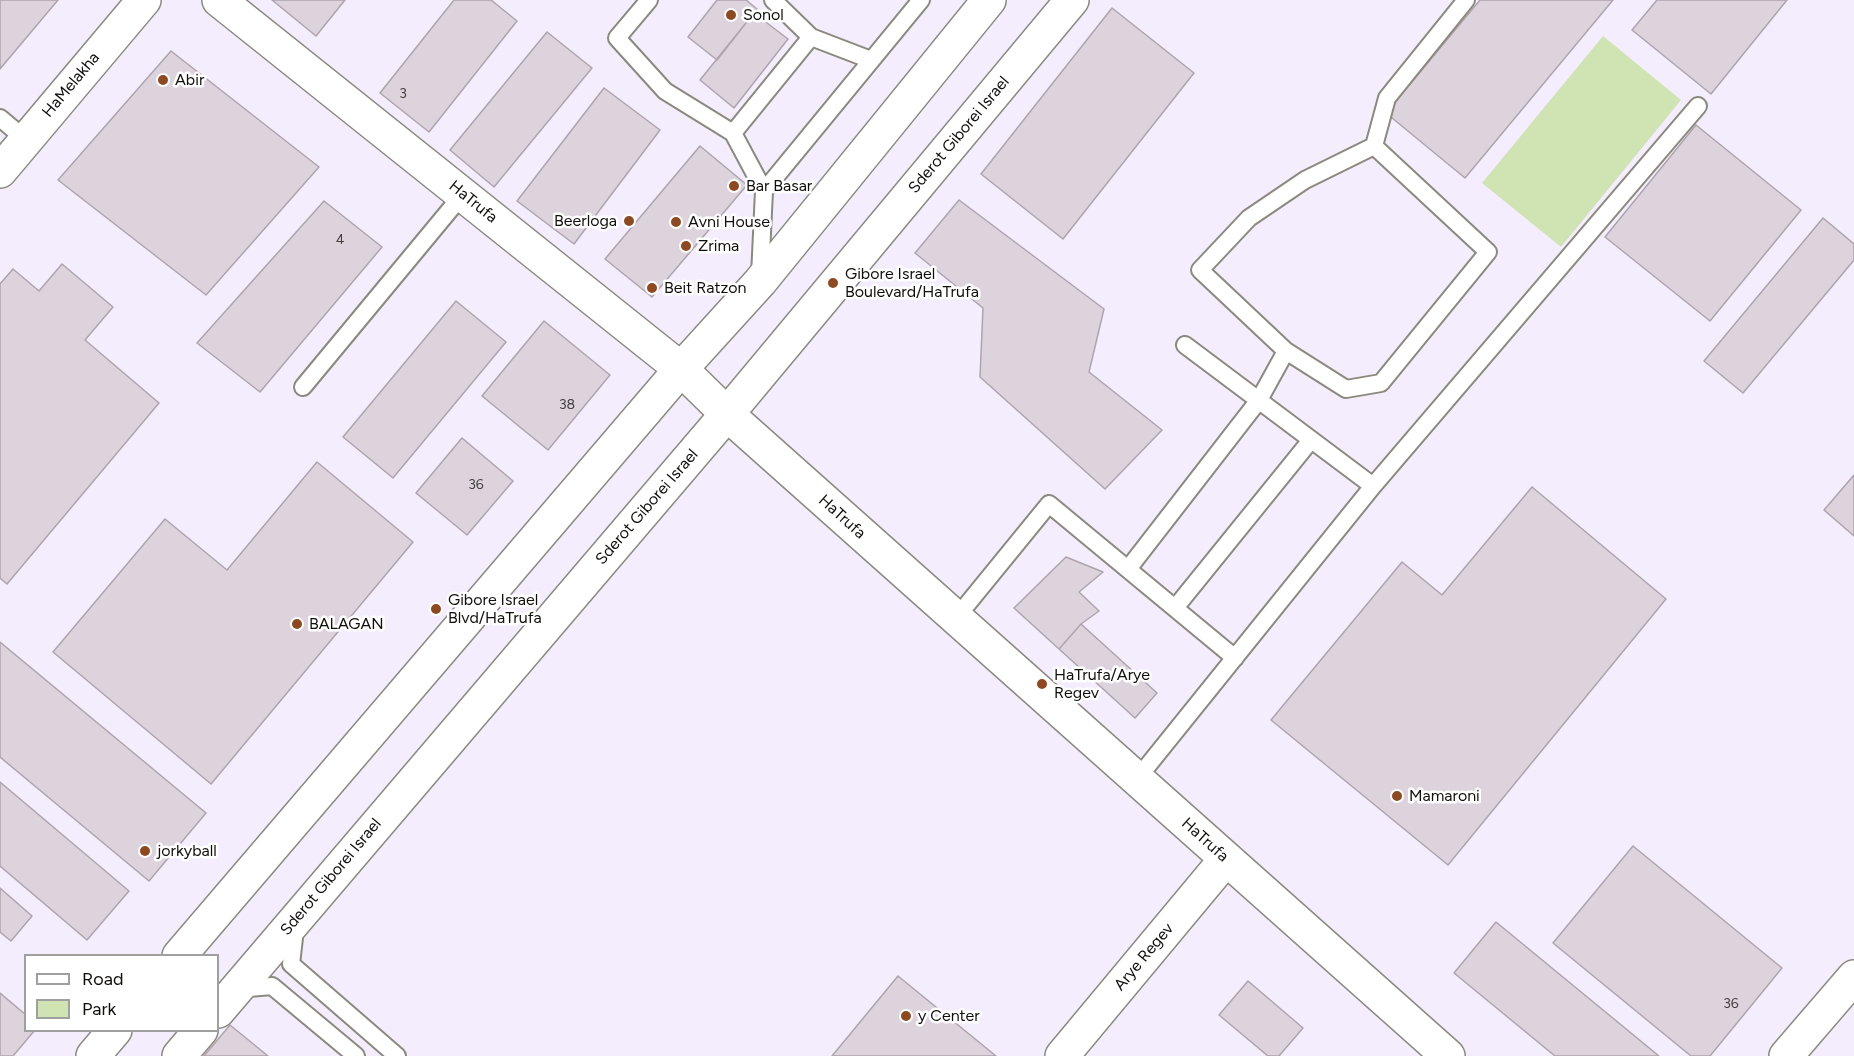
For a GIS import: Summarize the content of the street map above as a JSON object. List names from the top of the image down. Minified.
{"streets":{"street":["HaMelakha","Sderot Giborei Israel","HaTrufa","Arye Regev"]},"crossings":[["Sderot Giborei Israel","HaTrufa"],["HaTrufa","Arye Regev"]],"places":["Sonol","Abir","Bar Basar","Beerloga","Avni House","Zrima","Gibore Israel Boulevard/HaTrufa","Beit Ratzon","Gibore Israel Blvd/HaTrufa","BALAGAN","HaTrufa/Arye Regev","Mamaroni","jorkyball","y Center"],"house_numbers":["3","4","38","36","36"],"legend":["Road","Park"]}
